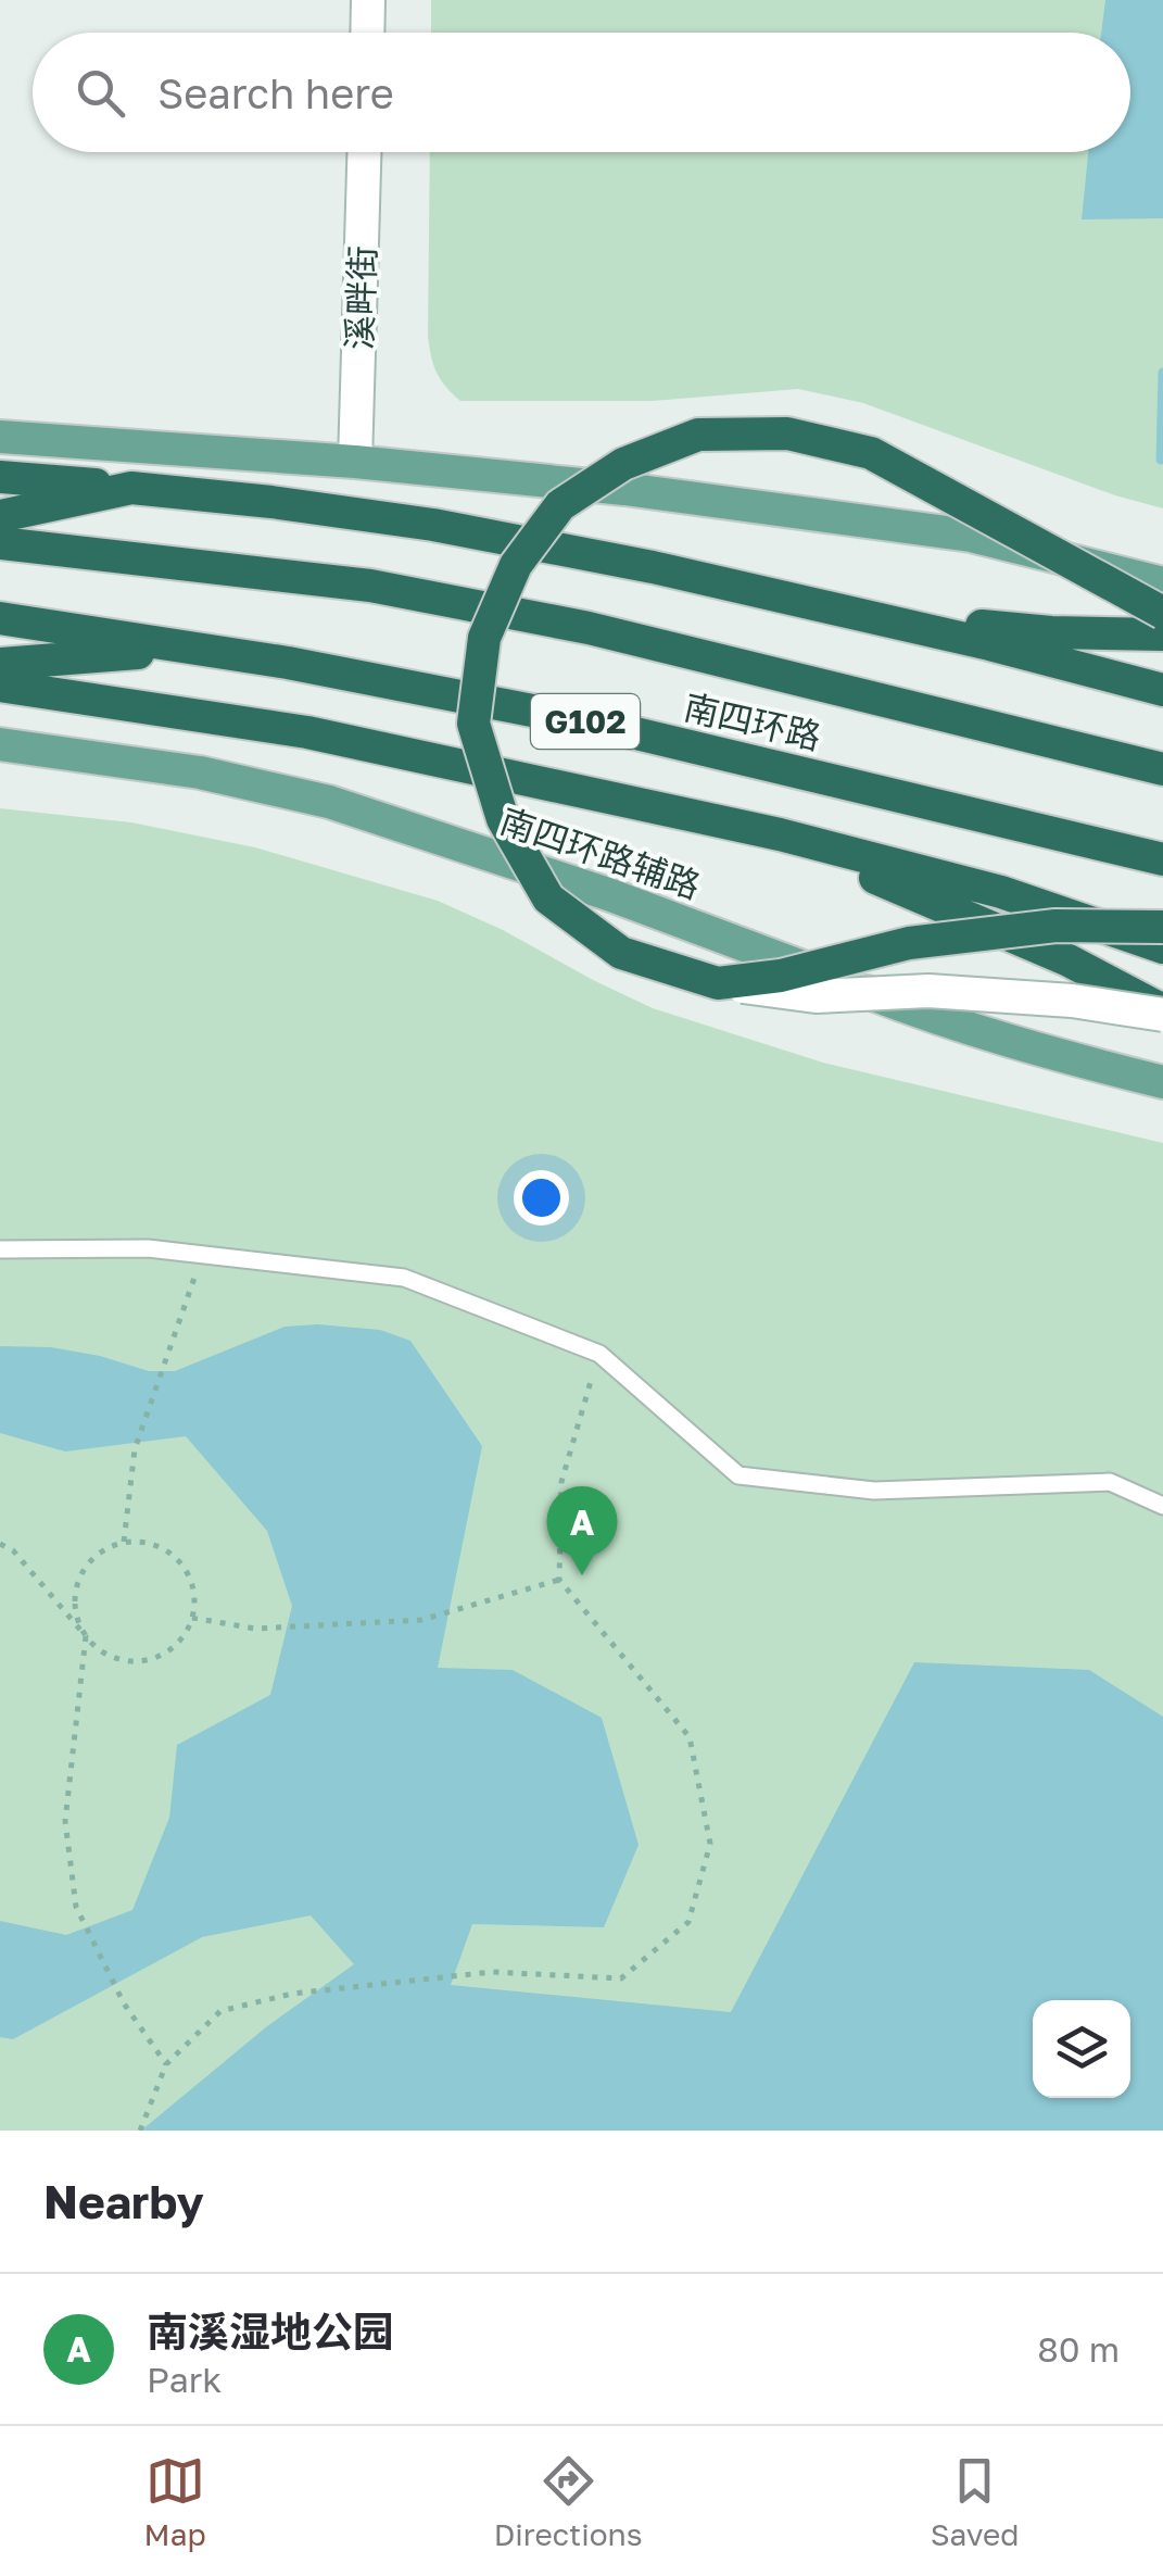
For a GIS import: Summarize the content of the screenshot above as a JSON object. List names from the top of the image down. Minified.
{"streets":{"highway":["G102","南四环路"],"main road":["南四环路辅路"],"street":["溪畔街"]},"page":{"search":"Search here","pins":"A","heading":"Nearby","list":[{"mark":"A","name":"南溪湿地公园","note":"Park","value":"80 m"}],"nav":["Map","Directions","Saved"]}}
